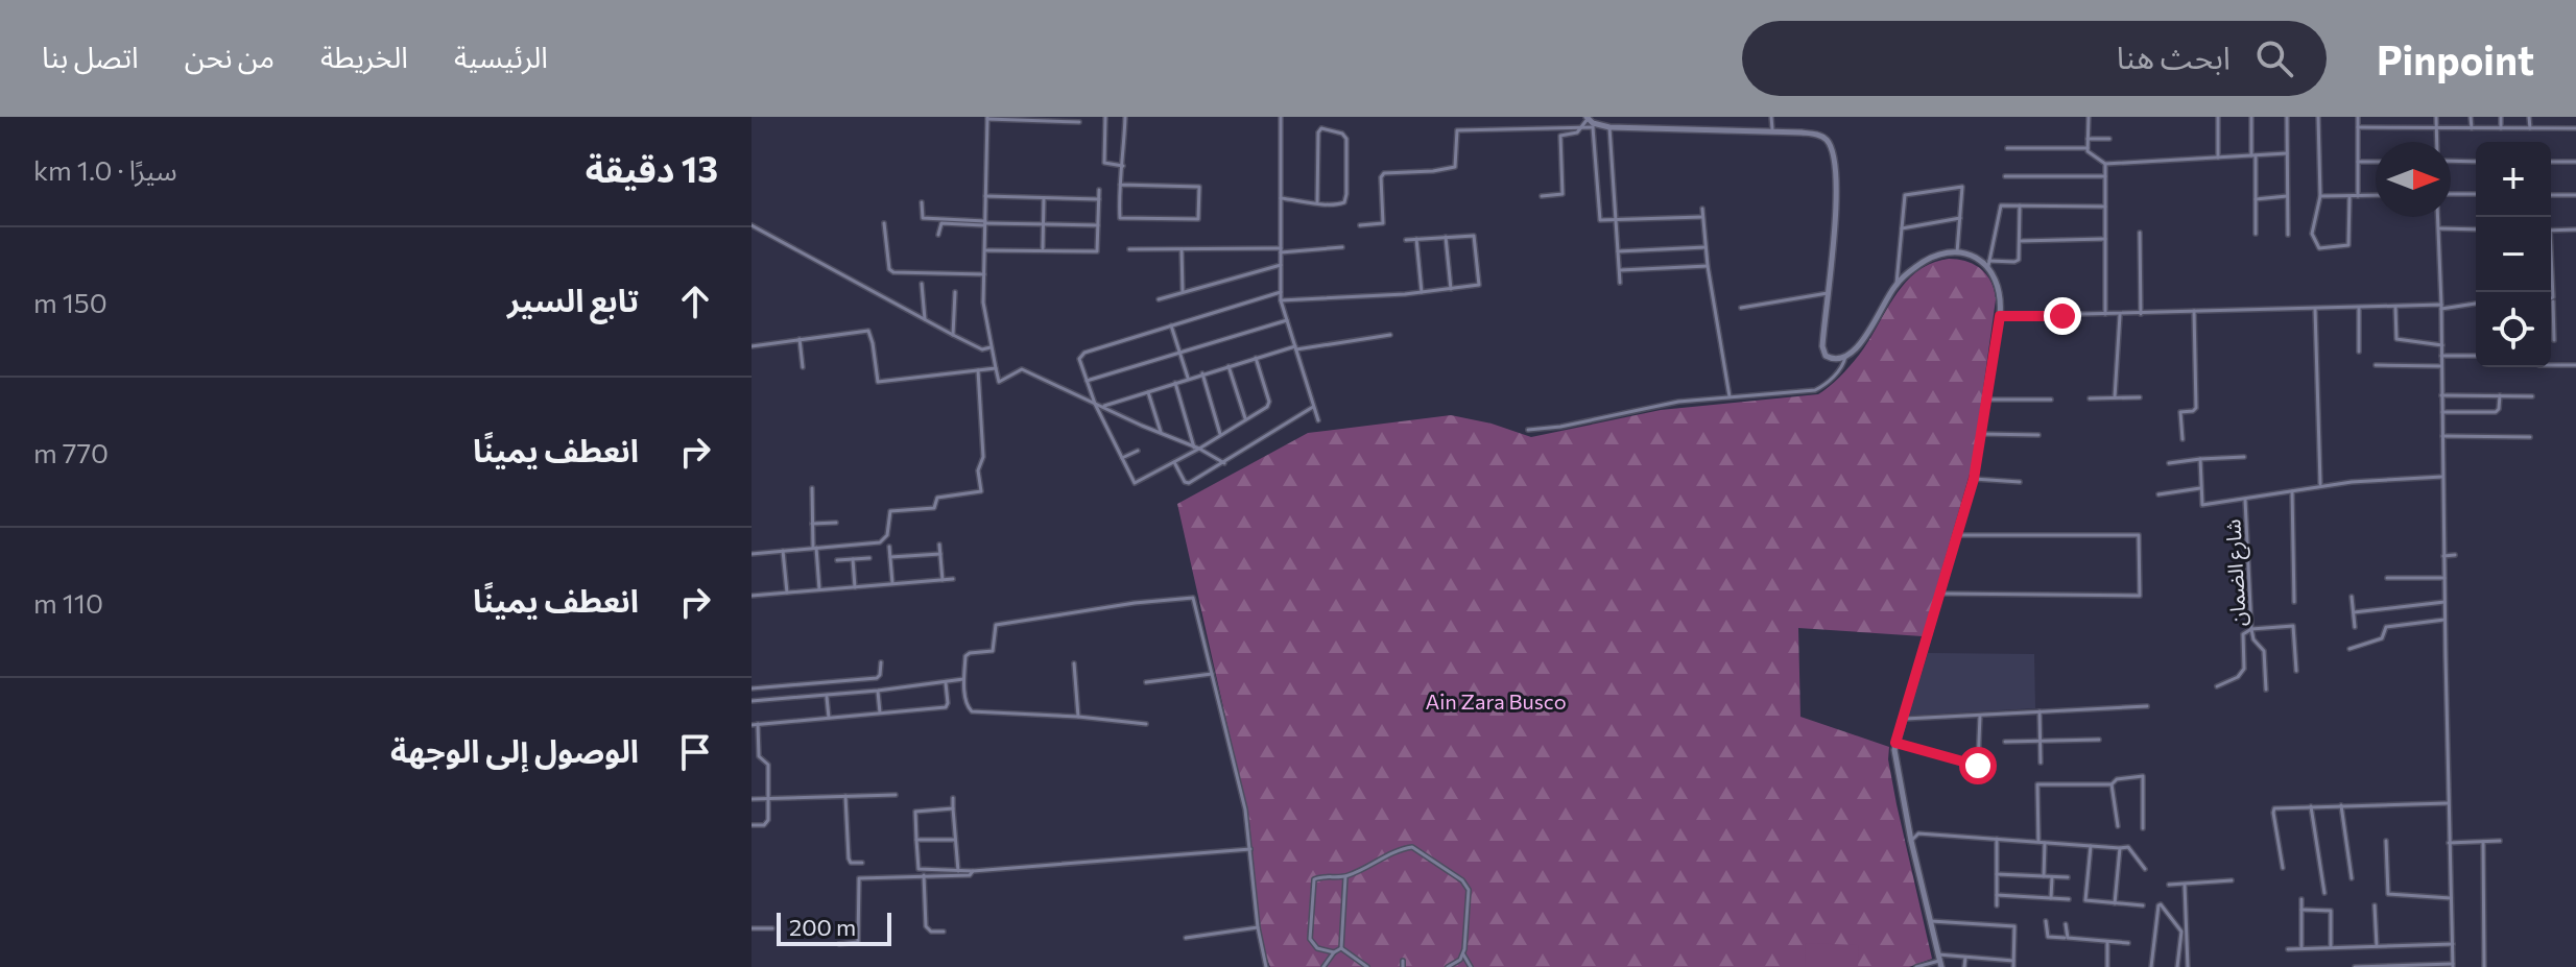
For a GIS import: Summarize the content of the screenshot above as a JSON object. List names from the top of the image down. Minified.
{"streets":{"street":["شارع الضمان"]},"parks":["Ain Zara Busco"],"scale_bar":"200 m","north":"right","page":{"header":"Pinpoint","search":"ابحث هنا","nav":["الرئيسية","الخريطة","من نحن","اتصل بنا"],"heading":["13 دقيقة","سيرًا · 1.0 km"],"map_buttons":["+","−"],"list":[["تابع السير","150 m"],["انعطف يمينًا","770 m"],["انعطف يمينًا","110 m"],"الوصول إلى الوجهة"],"scale":"200 m"}}
